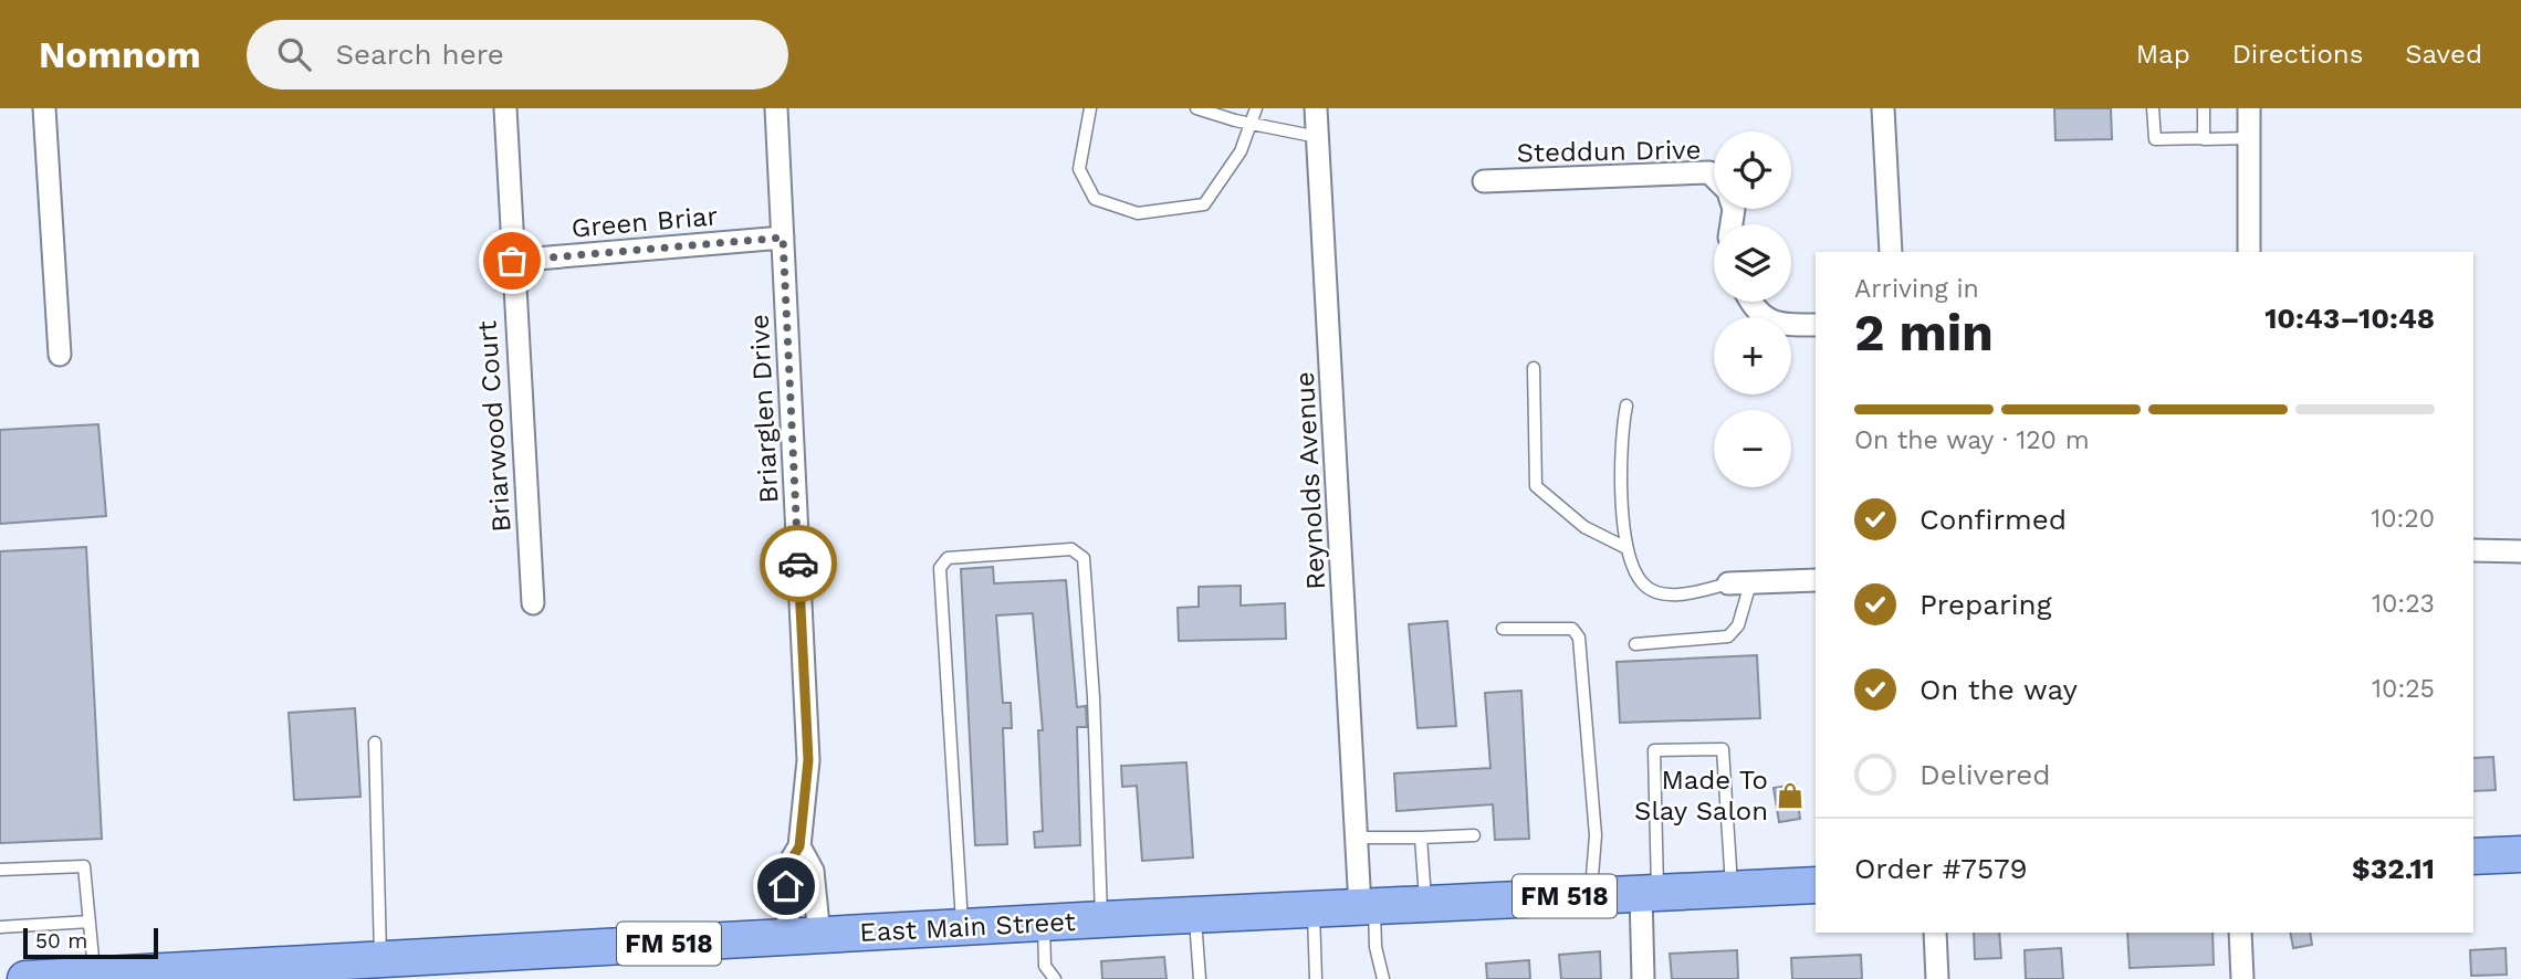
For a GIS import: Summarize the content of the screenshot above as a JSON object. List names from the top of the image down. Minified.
{"streets":{"main road":["FM 518","East Main Street"],"street":["Steddun Drive","Green Briar","Briarglen Drive","Briarwood Court","Reynolds Avenue"]},"crossings":[["Green Briar","Briarglen Drive"],["Green Briar","Briarwood Court"],["Briarglen Drive","East Main Street"],["Reynolds Avenue","East Main Street"]],"places":{"shop":["Made To Slay Salon"]},"scale_bar":"50 m","page":{"header":"Nomnom","search":"Search here","nav":["Map","Directions","Saved"],"map_buttons":["+","−"],"heading":["2 min","Arriving in","10:43–10:48"],"panel":["Order #7579","$32.11"],"bar":"On the way · 120 m","list":[["Confirmed","10:20"],["Preparing","10:23"],["On the way","10:25"],"Delivered"],"scale":"50 m"}}
